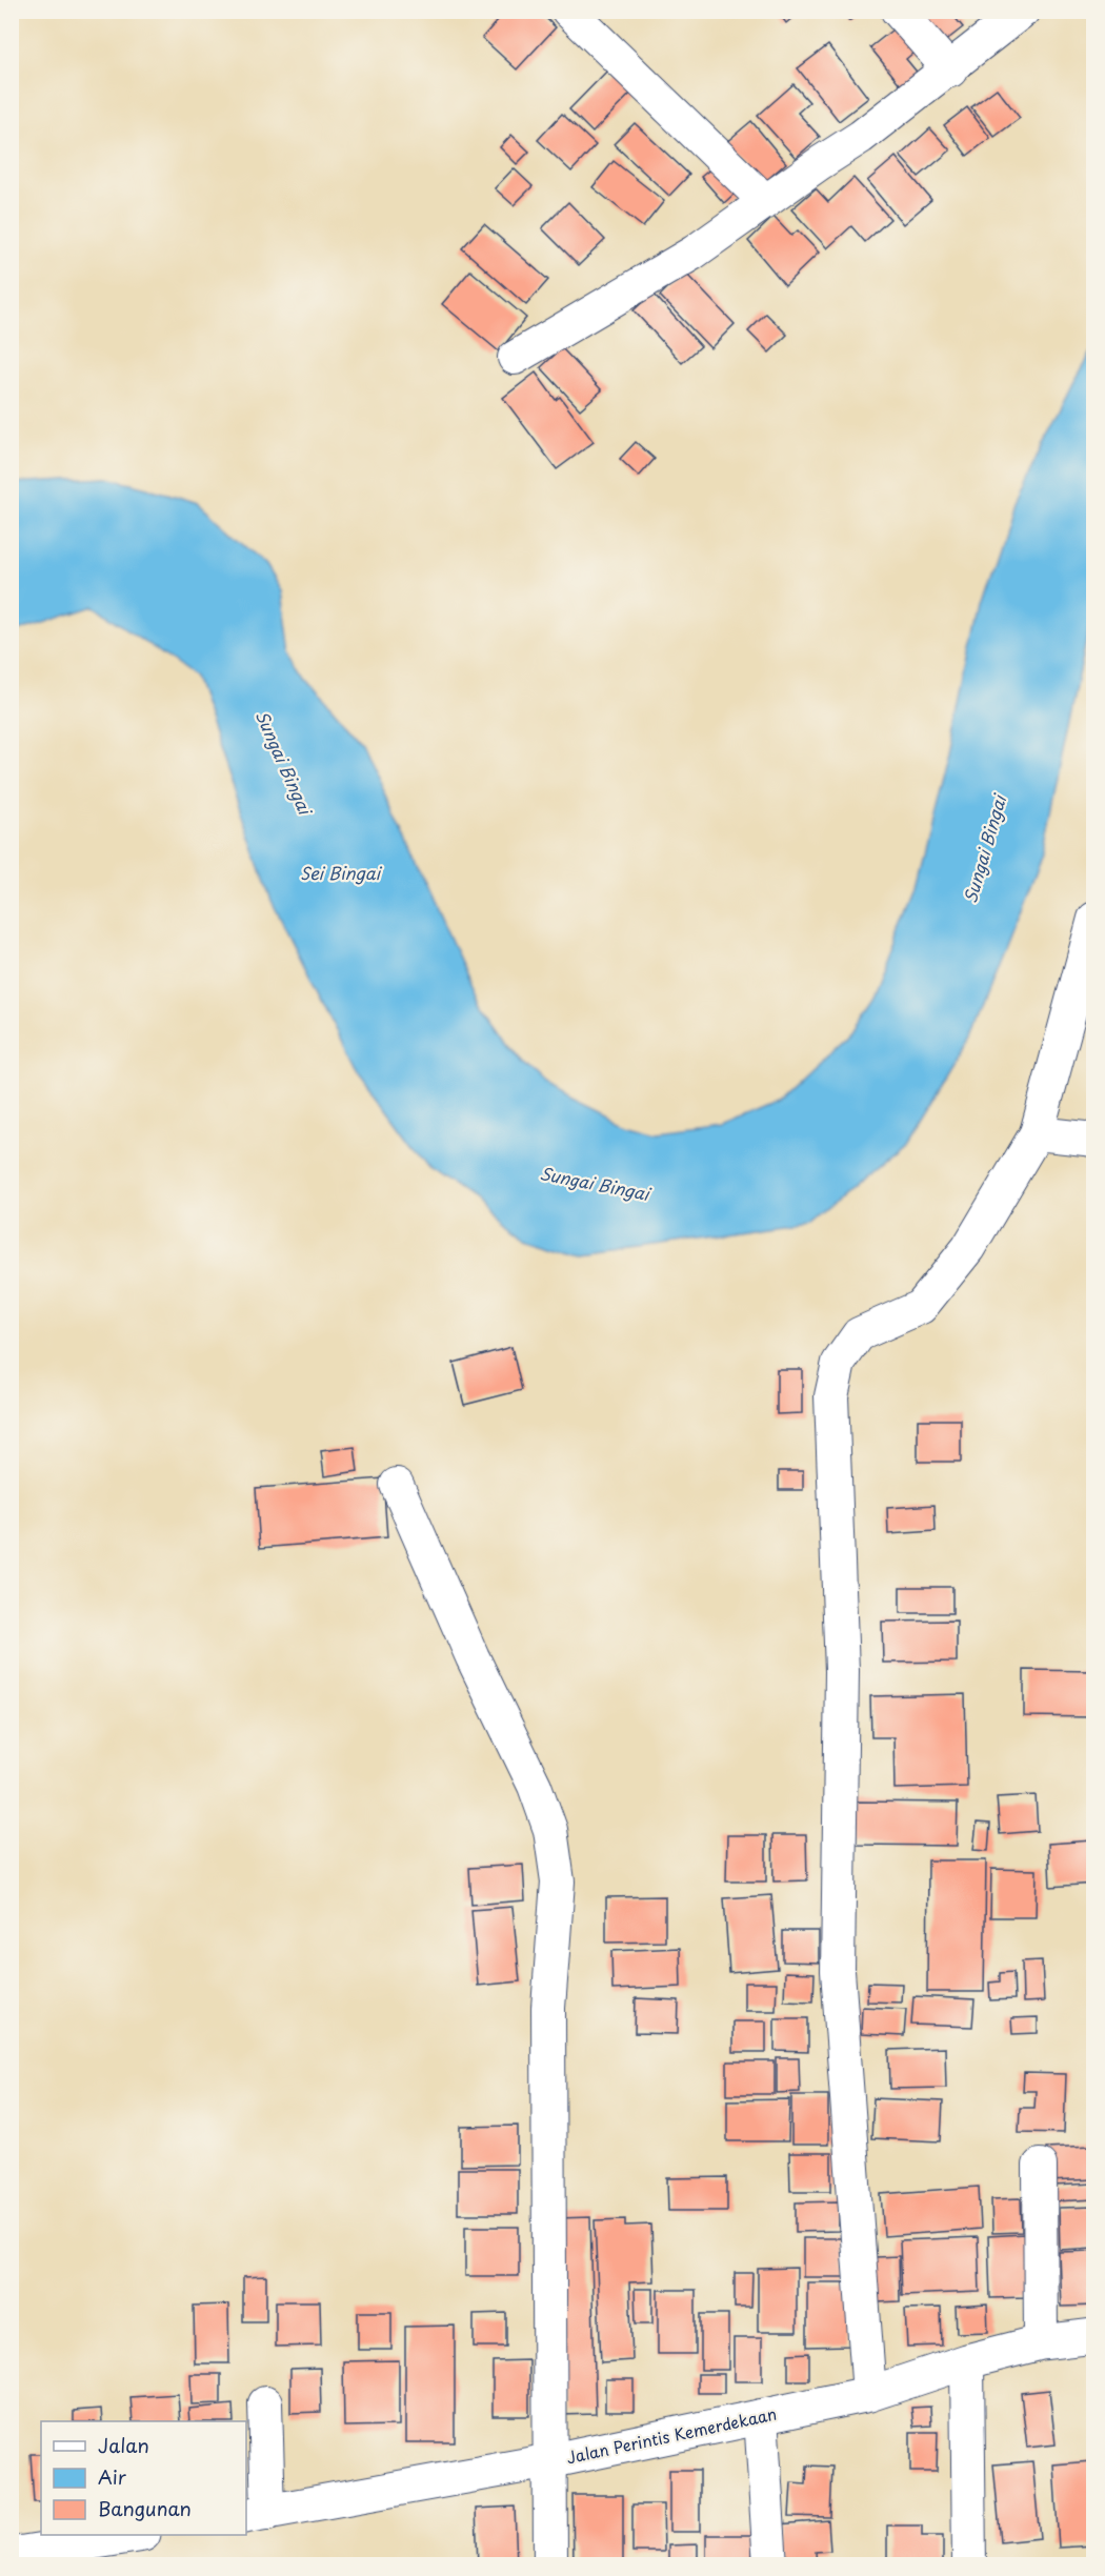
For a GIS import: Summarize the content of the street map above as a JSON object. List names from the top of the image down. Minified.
{"streets":{"street":["Jalan Perintis Kemerdekaan"]},"water":["Sungai Bingai","Sei Bingai"],"legend":["Jalan","Air","Bangunan"]}
